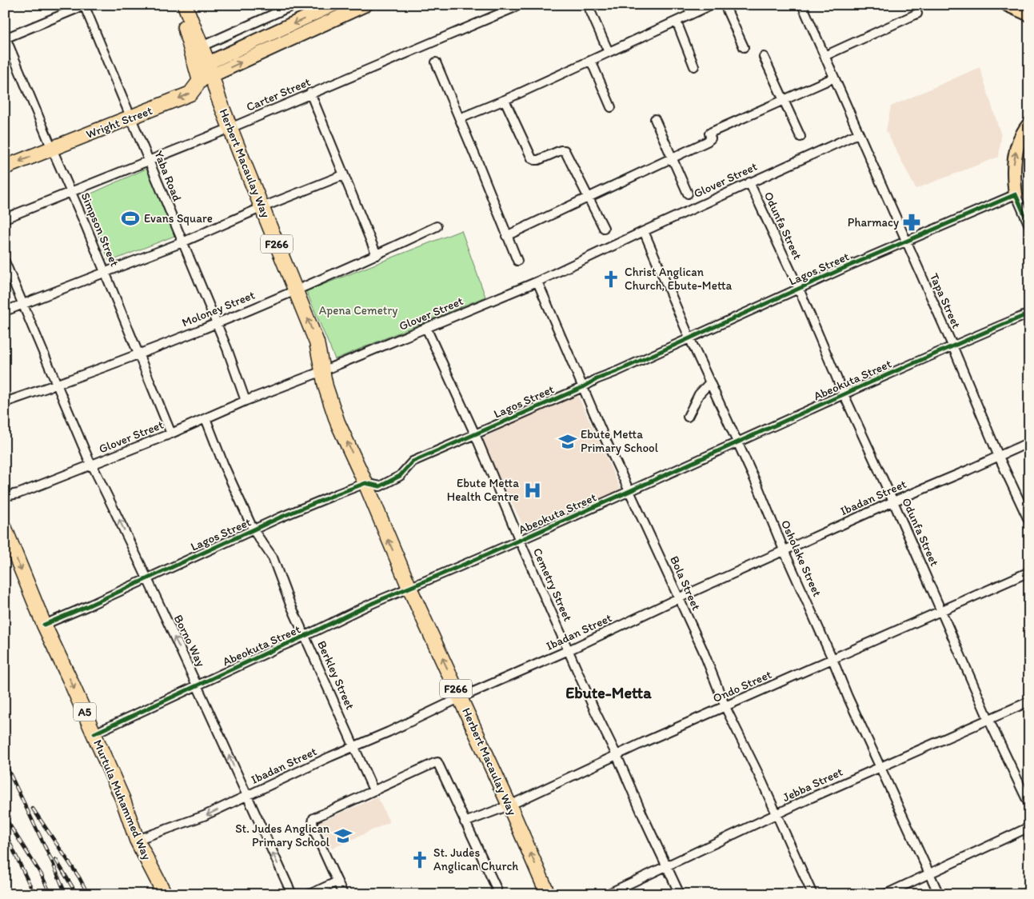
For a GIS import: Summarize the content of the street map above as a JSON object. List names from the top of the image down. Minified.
{"streets":{"highway":["Wright Street","Herbert Macaulay Way","F266","A5","Murtula Muhammed Way"],"street":["Carter Street","Yaba Road","Glover Street","Odunfa Street","Simpson Street","Lagos Street","Tapa Street","Moloney Street","Abeokuta Street","Ibadan Street","Osholake Street","Bola Street","Cemetry Street","Borno Way","Berkley Street","Ondo Street","Jebba Street"]},"crossings":[["Carter Street","Herbert Macaulay Way"],["Carter Street","Yaba Road"],["Carter Street","Simpson Street"],["Wright Street","Herbert Macaulay Way"],["Wright Street","Yaba Road"],["Wright Street","Simpson Street"],["Herbert Macaulay Way","Glover Street"],["Herbert Macaulay Way","Lagos Street"],["Herbert Macaulay Way","Moloney Street"],["Herbert Macaulay Way","Abeokuta Street"],["Herbert Macaulay Way","Ibadan Street"],["Herbert Macaulay Way","Ondo Street"],["Yaba Road","Glover Street"],["Yaba Road","Moloney Street"],["Glover Street","Odunfa Street"],["Glover Street","Simpson Street"],["Glover Street","Tapa Street"],["Glover Street","Osholake Street"],["Glover Street","Bola Street"],["Glover Street","Cemetry Street"],["Glover Street","Borno Way"],["Glover Street","Berkley Street"],["Odunfa Street","Lagos Street"],["Odunfa Street","Abeokuta Street"],["Odunfa Street","Ibadan Street"],["Odunfa Street","Ondo Street"],["Odunfa Street","Jebba Street"],["Simpson Street","Moloney Street"],["Lagos Street","Tapa Street"],["Lagos Street","Osholake Street"],["Lagos Street","Bola Street"],["Lagos Street","Cemetry Street"],["Lagos Street","Borno Way"],["Lagos Street","Berkley Street"],["Lagos Street","Murtula Muhammed Way"],["Tapa Street","Abeokuta Street"],["Tapa Street","Ibadan Street"],["Moloney Street","Borno Way"],["Abeokuta Street","Osholake Street"],["Abeokuta Street","Bola Street"],["Abeokuta Street","Cemetry Street"],["Abeokuta Street","Borno Way"],["Abeokuta Street","Berkley Street"],["Abeokuta Street","Murtula Muhammed Way"],["Ibadan Street","Osholake Street"],["Ibadan Street","Bola Street"],["Ibadan Street","Cemetry Street"],["Ibadan Street","Borno Way"],["Ibadan Street","Berkley Street"],["Ibadan Street","Murtula Muhammed Way"],["Osholake Street","Ondo Street"],["Osholake Street","Jebba Street"],["Bola Street","Ondo Street"],["Bola Street","Jebba Street"],["Cemetry Street","Ondo Street"],["Cemetry Street","Jebba Street"]],"one_way":["Wright Street","Herbert Macaulay Way","Borno Way","Murtula Muhammed Way"],"districts":["Ebute-Metta"],"parks":["Apena Cemetry"],"places":{"sports":["Evans Square"],"pharmacy":["Pharmacy"],"church":["Christ Anglican Church, Ebute-Metta","St. Judes Anglican Church"],"school or university":["Ebute Metta Primary School","St. Judes Anglican Primary School"],"hospital":["Ebute Metta Health Centre"]}}
